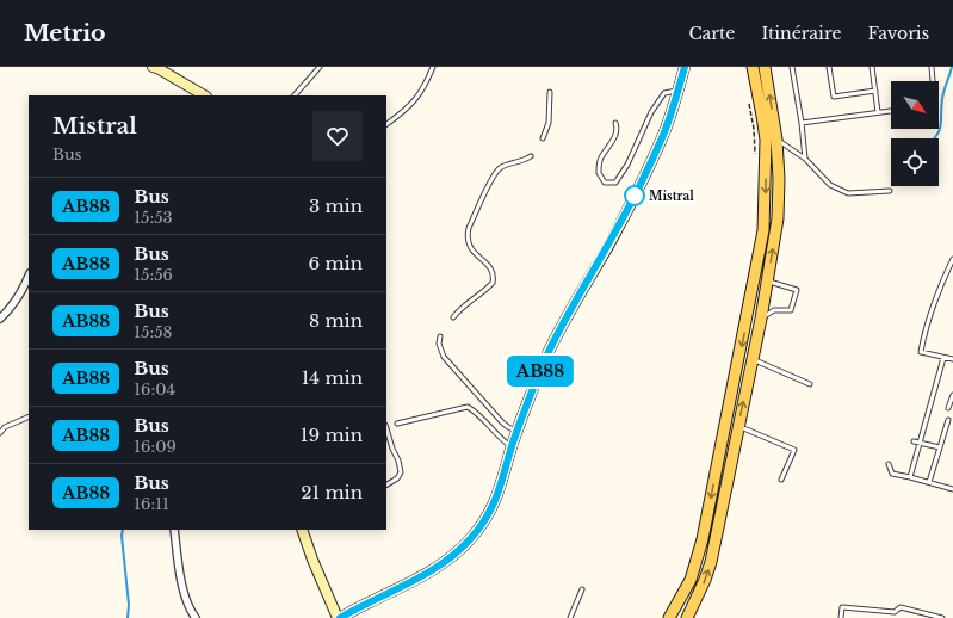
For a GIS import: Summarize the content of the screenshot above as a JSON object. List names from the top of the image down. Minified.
{"places":["Mistral"],"lines":["bus line AB88"],"north":"bottom right","page":{"header":"Metrio","nav":["Carte","Itinéraire","Favoris"],"on_map":"AB88","heading":["Mistral","Bus"],"list":[{"mark":"AB88","name":"Bus","note":"15:53","value":"3 min"},{"mark":"AB88","name":"Bus","note":"15:56","value":"6 min"},{"mark":"AB88","name":"Bus","note":"15:58","value":"8 min"},{"mark":"AB88","name":"Bus","note":"16:04","value":"14 min"},{"mark":"AB88","name":"Bus","note":"16:09","value":"19 min"},{"mark":"AB88","name":"Bus","note":"16:11","value":"21 min"}]}}
